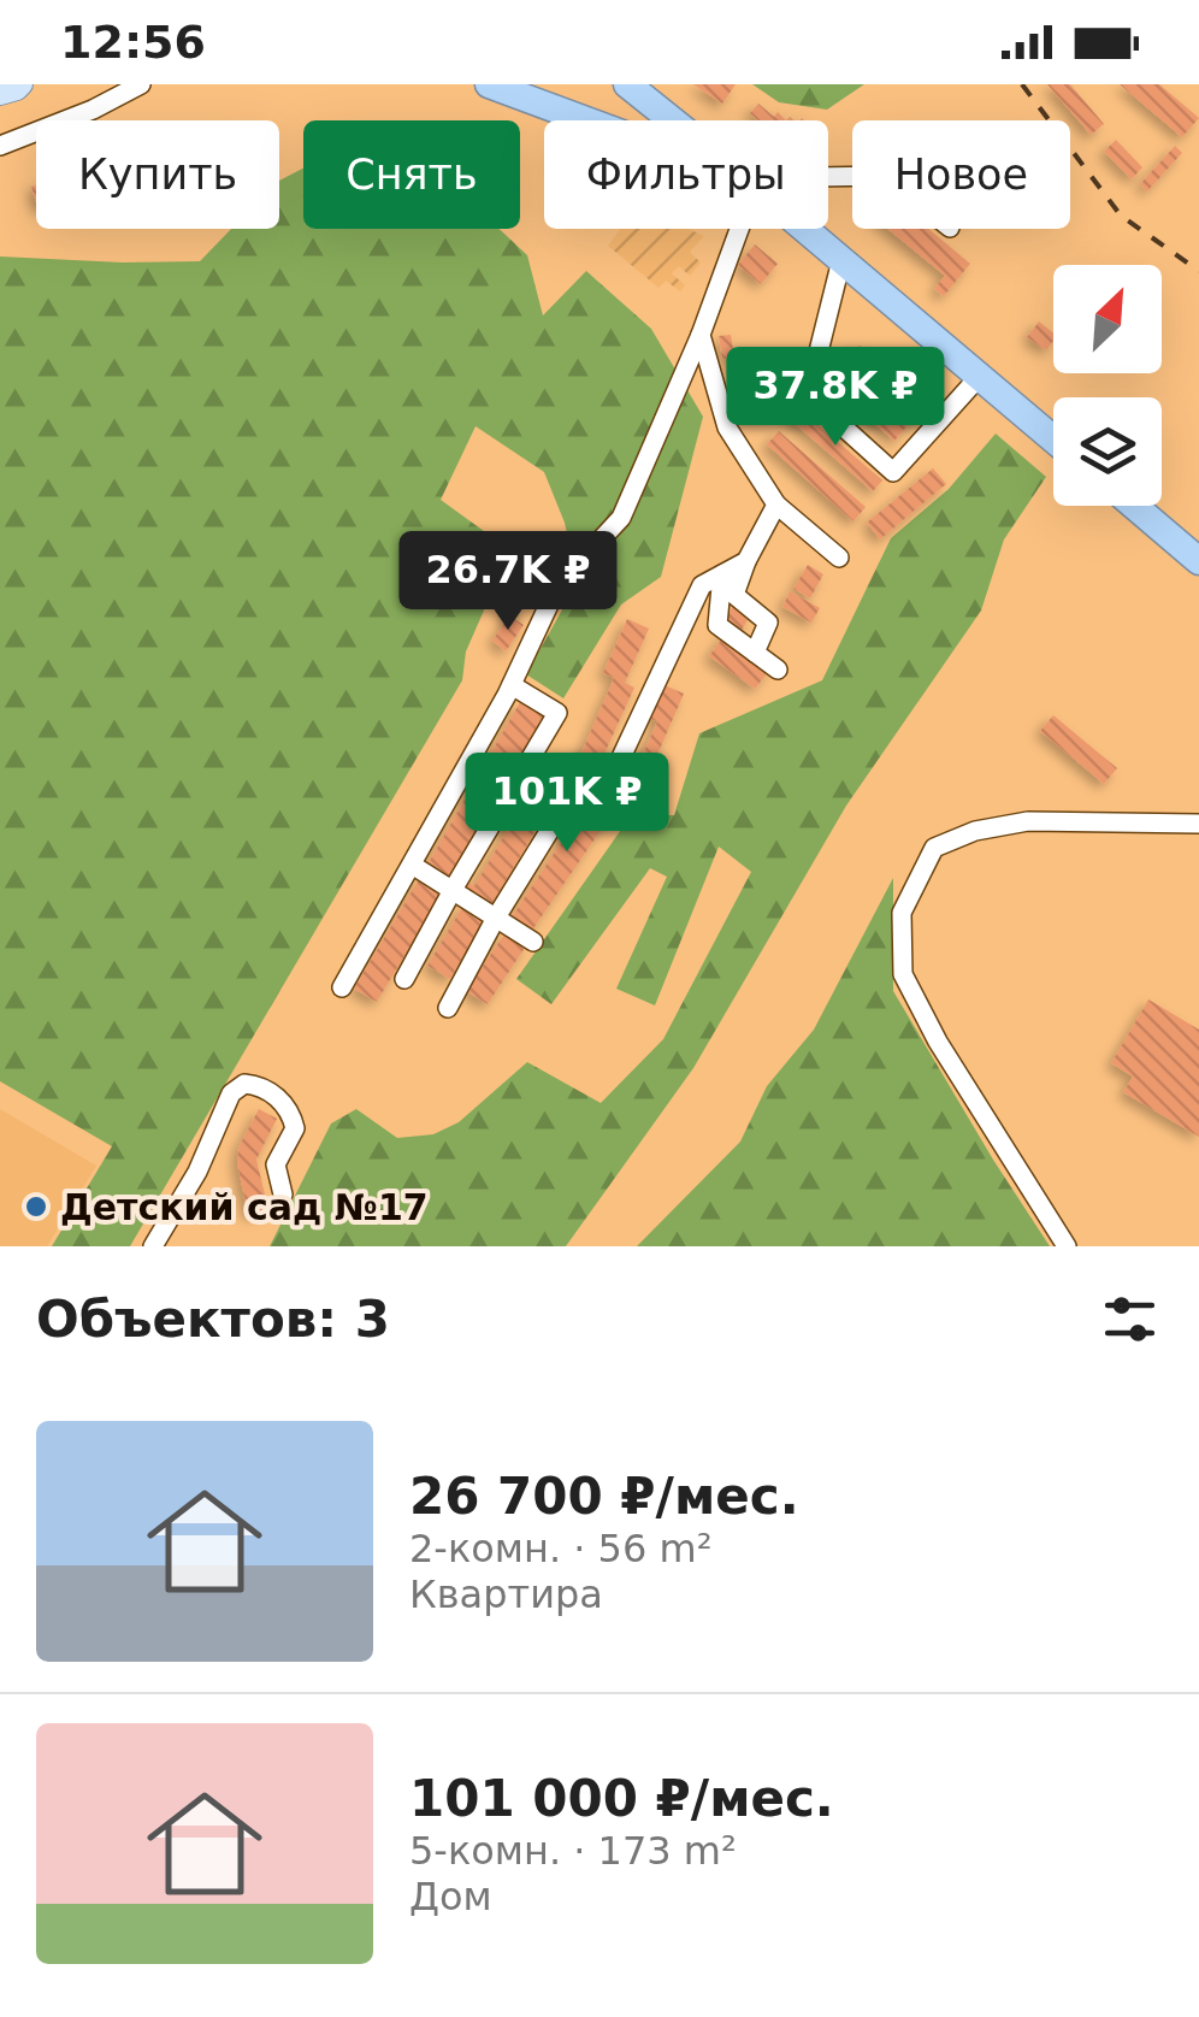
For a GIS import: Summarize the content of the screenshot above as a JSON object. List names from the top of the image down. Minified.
{"places":["Детский сад №17"],"north":"top right","page":{"status":"12:56","chip":["Купить","Снять","Фильтры","Новое"],"price":["37.8K ₽","26.7K ₽","101K ₽"],"heading":"Объектов: 3","list":[{"name":"26 700 ₽/мес.","note":"2-комн. · 56 m² · Квартира"},{"name":"101 000 ₽/мес.","note":"5-комн. · 173 m² · Дом"}]}}
